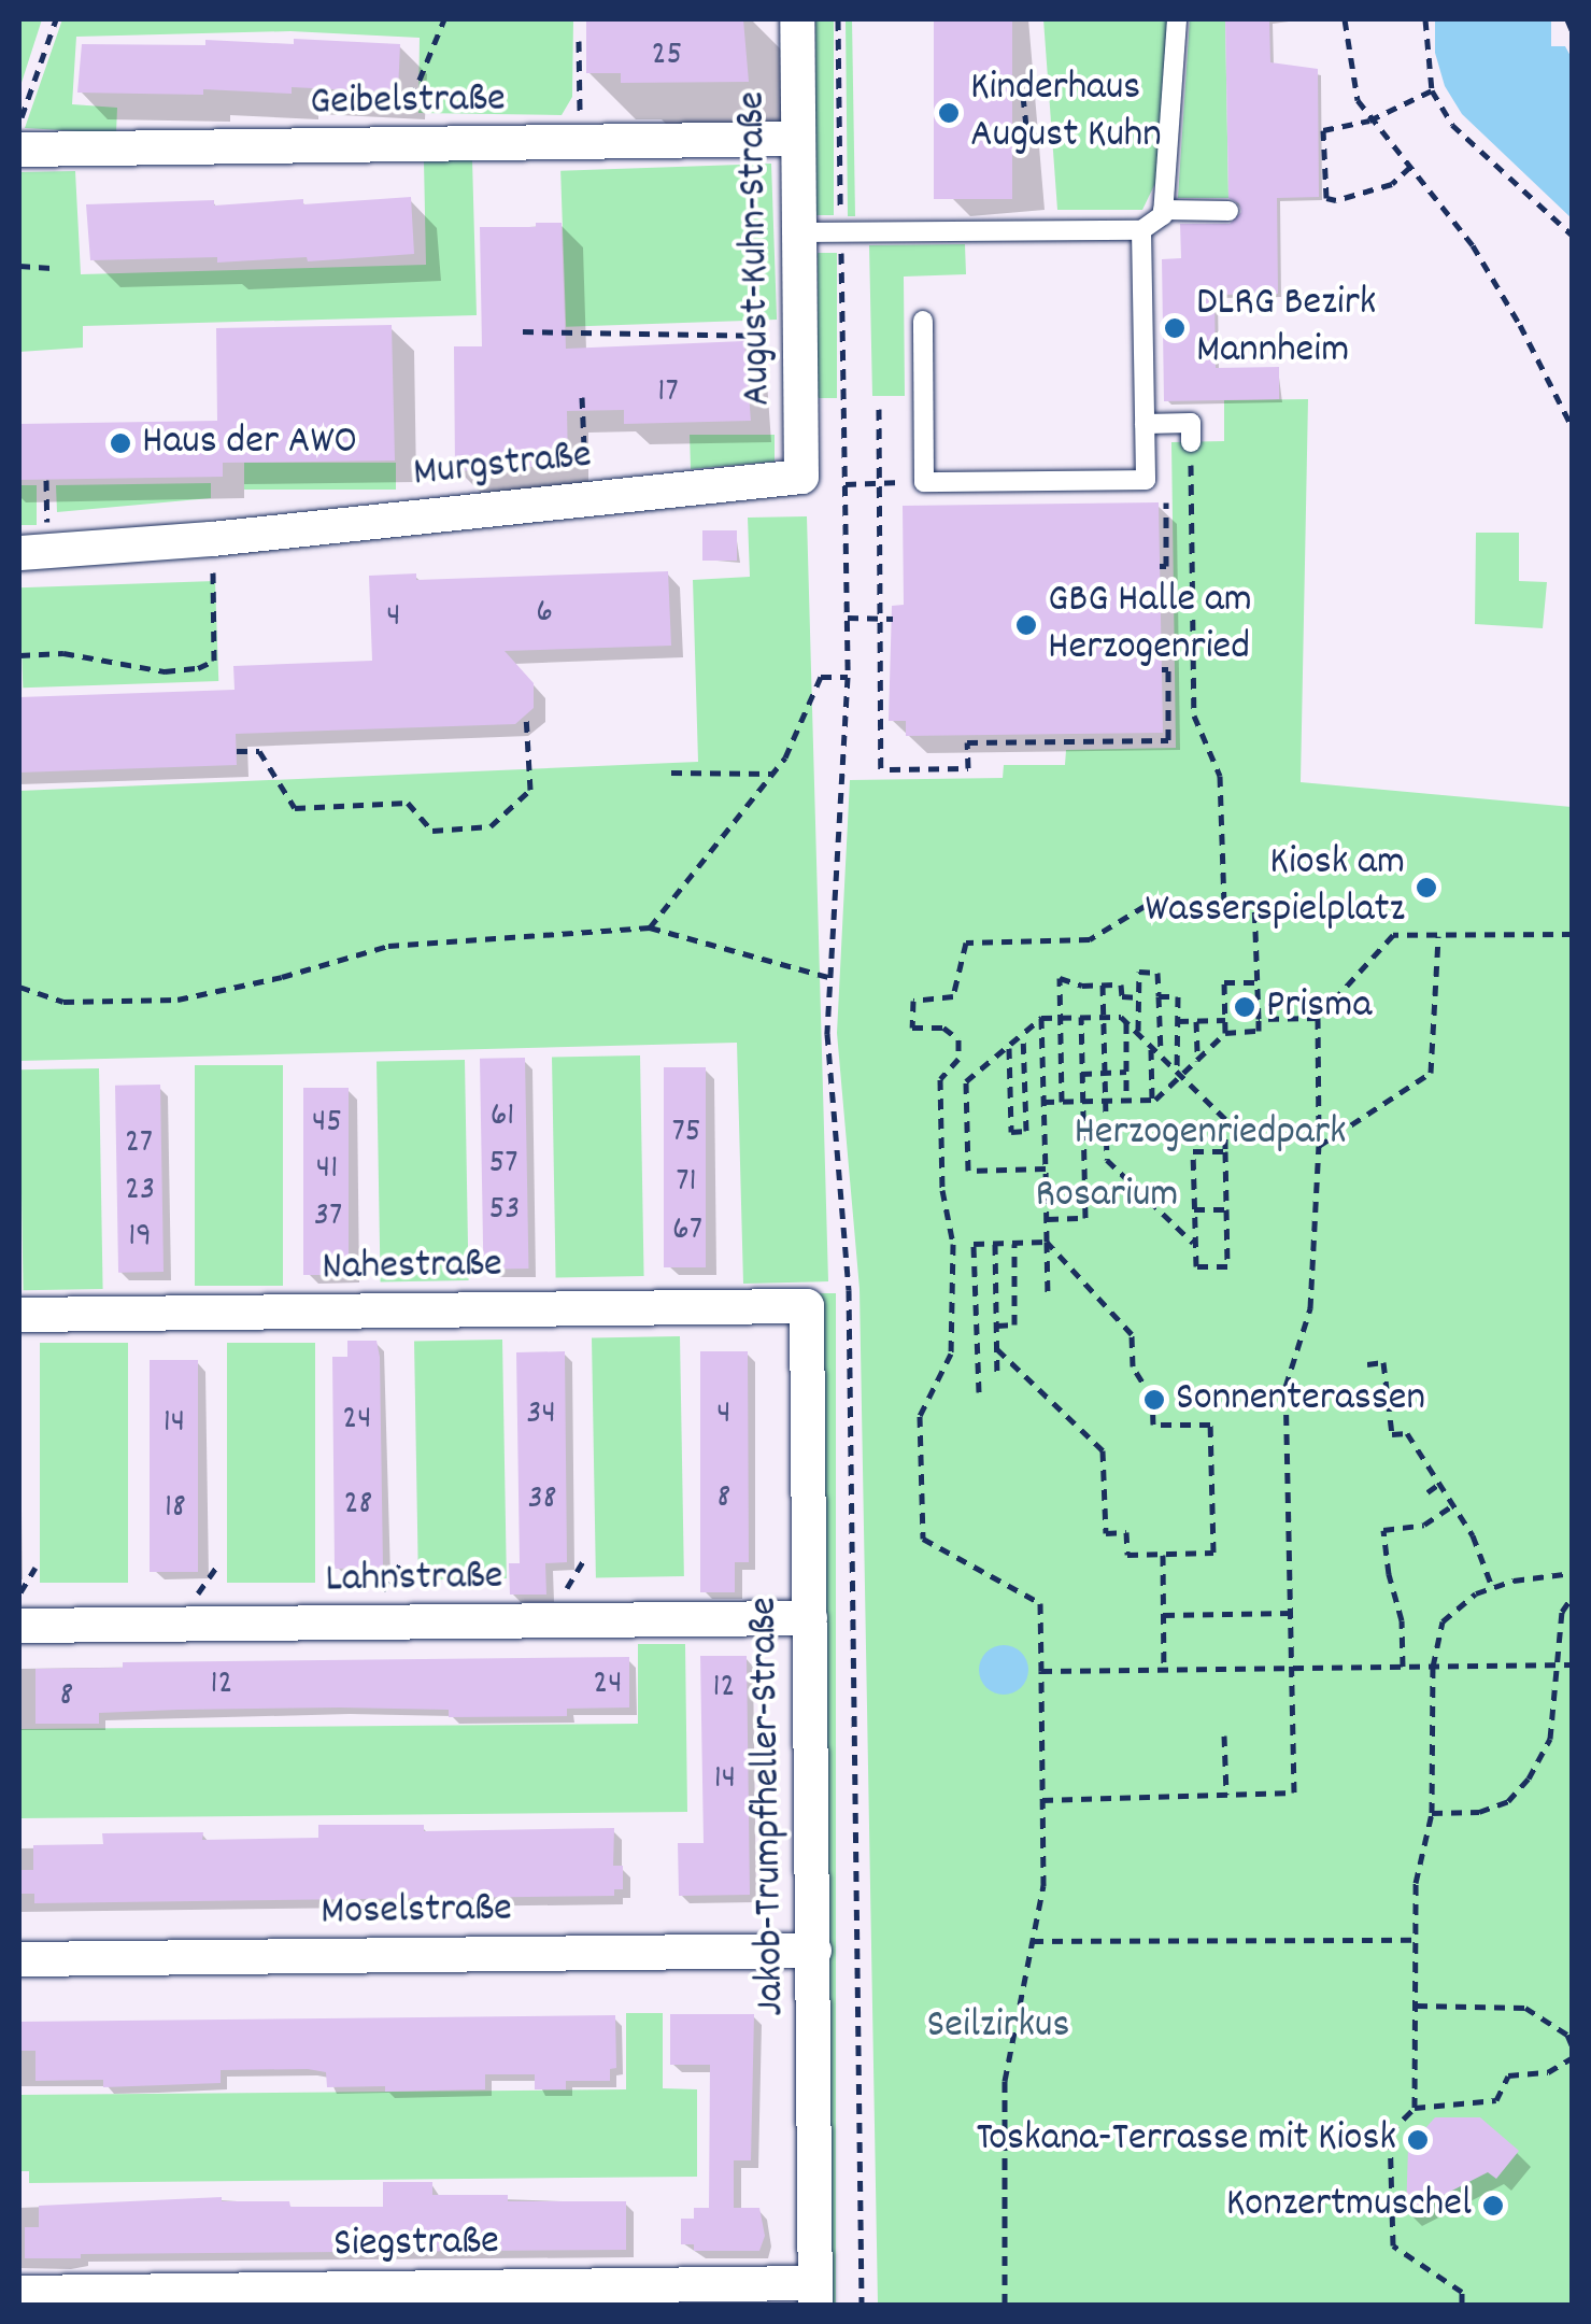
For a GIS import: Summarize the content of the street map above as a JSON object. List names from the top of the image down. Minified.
{"streets":{"street":["Geibelstraße","August-Kuhn-Straße","Murgstraße","Nahestraße","Lahnstraße","Jakob-Trumpfheller-Straße","Moselstraße","Siegstraße"]},"crossings":[["Geibelstraße","August-Kuhn-Straße"],["August-Kuhn-Straße","Murgstraße"],["Nahestraße","Jakob-Trumpfheller-Straße"],["Lahnstraße","Jakob-Trumpfheller-Straße"],["Jakob-Trumpfheller-Straße","Moselstraße"],["Jakob-Trumpfheller-Straße","Siegstraße"]],"parks":["Herzogenriedpark","Rosarium","Seilzirkus"],"places":["Kinderhaus August Kuhn","DLRG Bezirk Mannheim","Haus der AWO","GBG Halle am Herzogenried","Kiosk am Wasserspielplatz","Prisma","Sonnenterassen","Toskana-Terrasse mit Kiosk","Konzertmuschel"],"house_numbers":["25","17","6","4","61","45","75","27","57","41","71","23","53","37","67","19","34","4","24","14","8","38","28","18","12","24","12","8","14"]}
